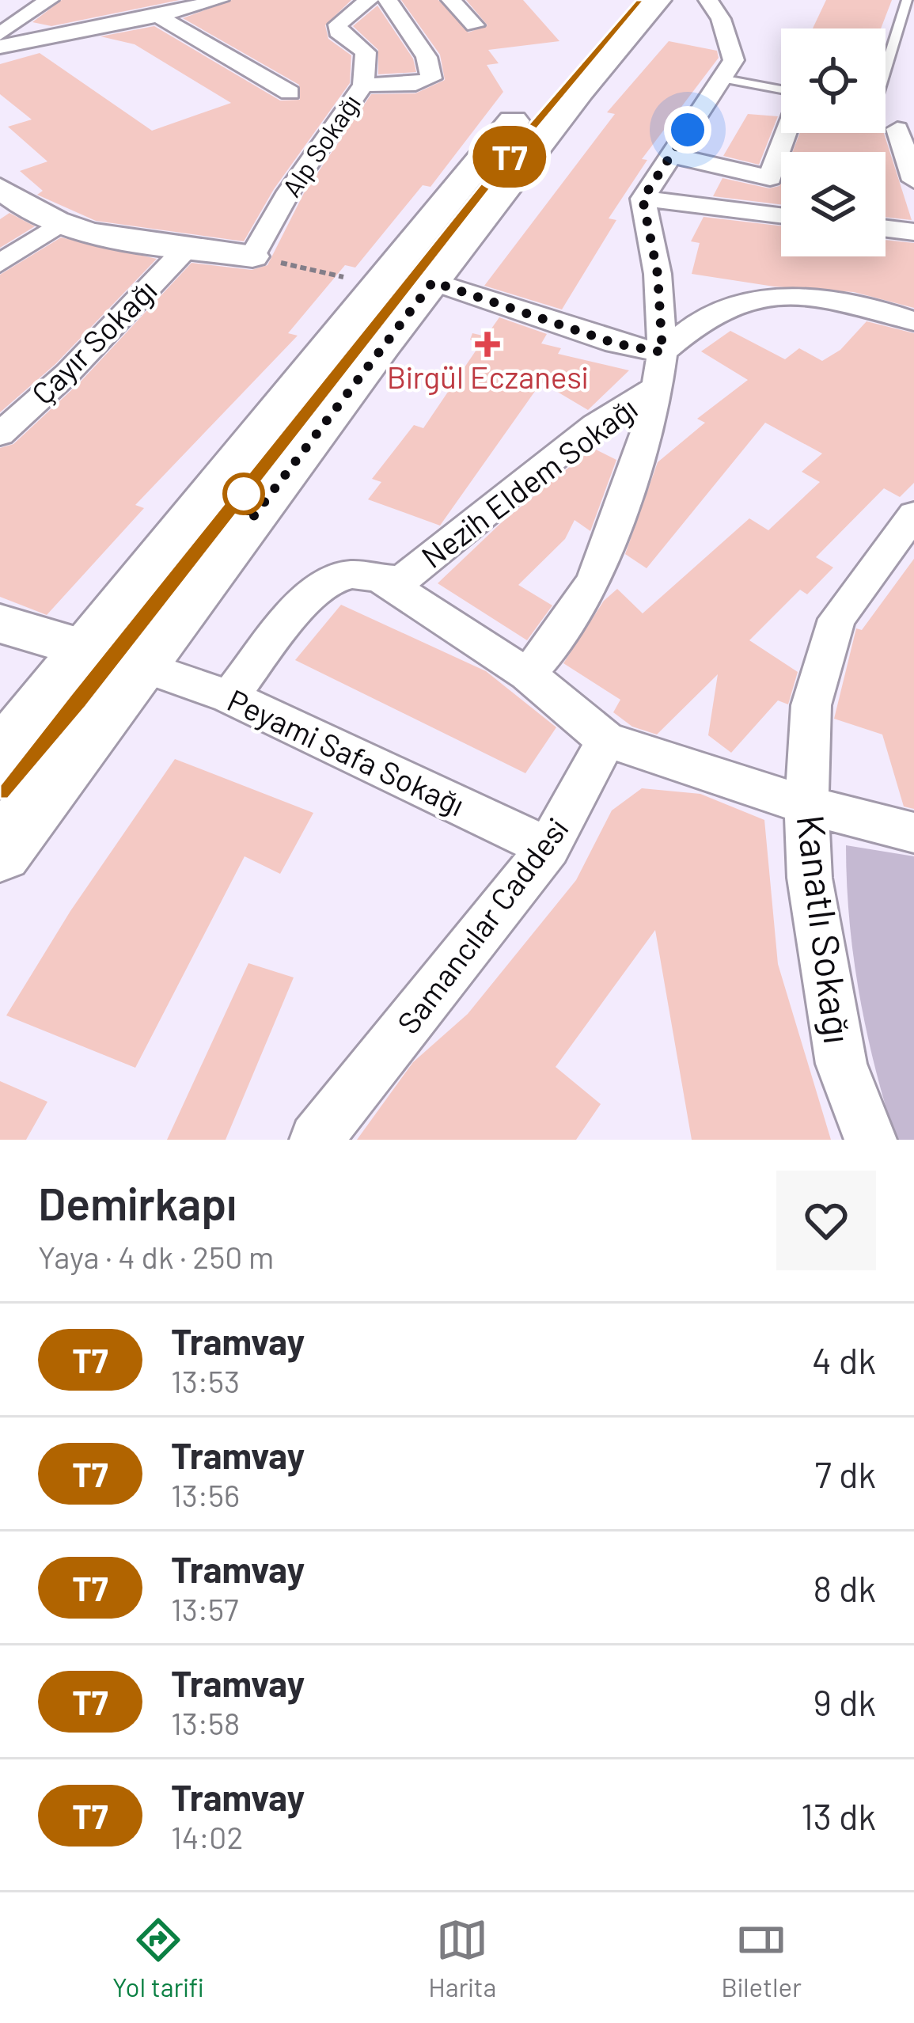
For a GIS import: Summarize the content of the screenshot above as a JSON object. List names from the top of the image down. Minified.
{"streets":{"street":["Alp Sokağı","Çayır Sokağı","Nezih Eldem Sokağı","Peyami Safa Sokağı","Samancılar Caddesi","Kanatlı Sokağı"]},"crossings":[["Nezih Eldem Sokağı","Peyami Safa Sokağı"],["Peyami Safa Sokağı","Samancılar Caddesi"]],"places":{"health":["Birgül Eczanesi"]},"lines":["tram line T7"],"page":{"on_map":"T7","heading":["Demirkapı","Yaya · 4 dk · 250 m"],"list":[{"mark":"T7","name":"Tramvay","note":"13:53","value":"4 dk"},{"mark":"T7","name":"Tramvay","note":"13:56","value":"7 dk"},{"mark":"T7","name":"Tramvay","note":"13:57","value":"8 dk"},{"mark":"T7","name":"Tramvay","note":"13:58","value":"9 dk"},{"mark":"T7","name":"Tramvay","note":"14:02","value":"13 dk"}],"tabs":["Yol tarifi","Harita","Biletler"]}}
